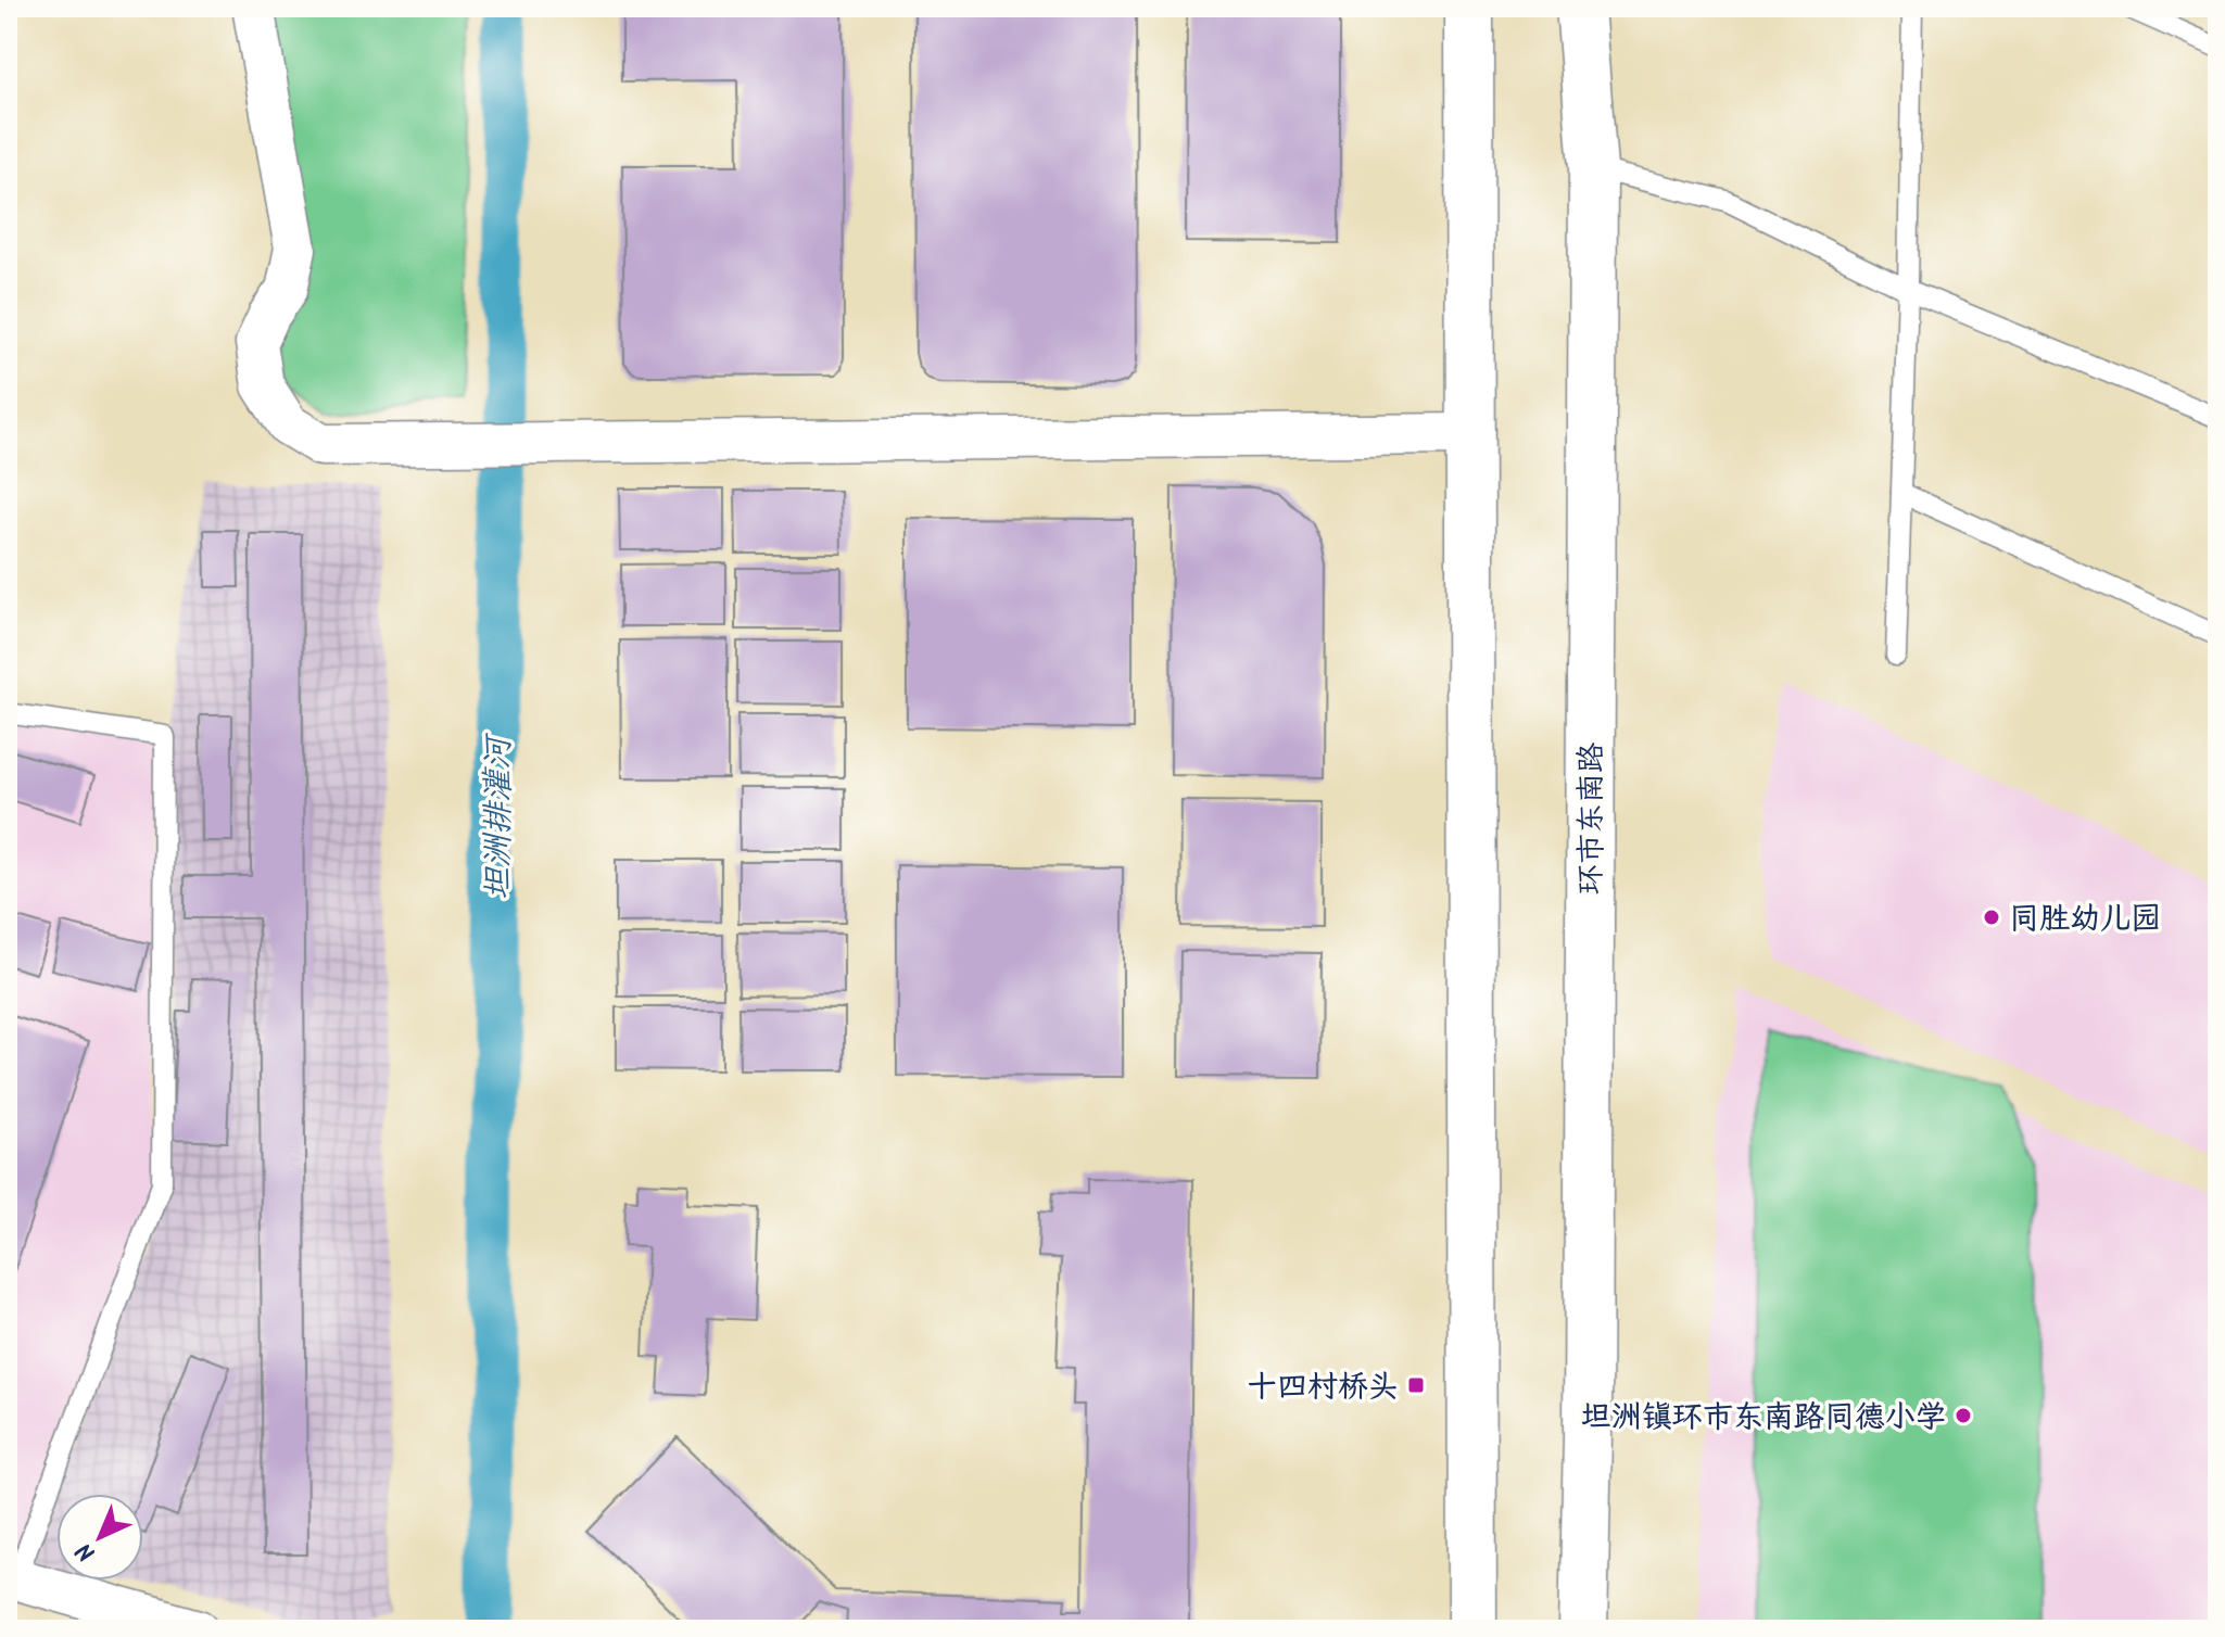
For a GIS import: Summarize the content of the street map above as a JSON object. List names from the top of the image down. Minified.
{"streets":{"main road":["环市东南路"]},"water":["坦洲排灌河"],"places":{"other":["同胜幼儿园","坦洲镇环市东南路同德小学"],"transit":["十四村桥头"]},"north":"bottom left"}
